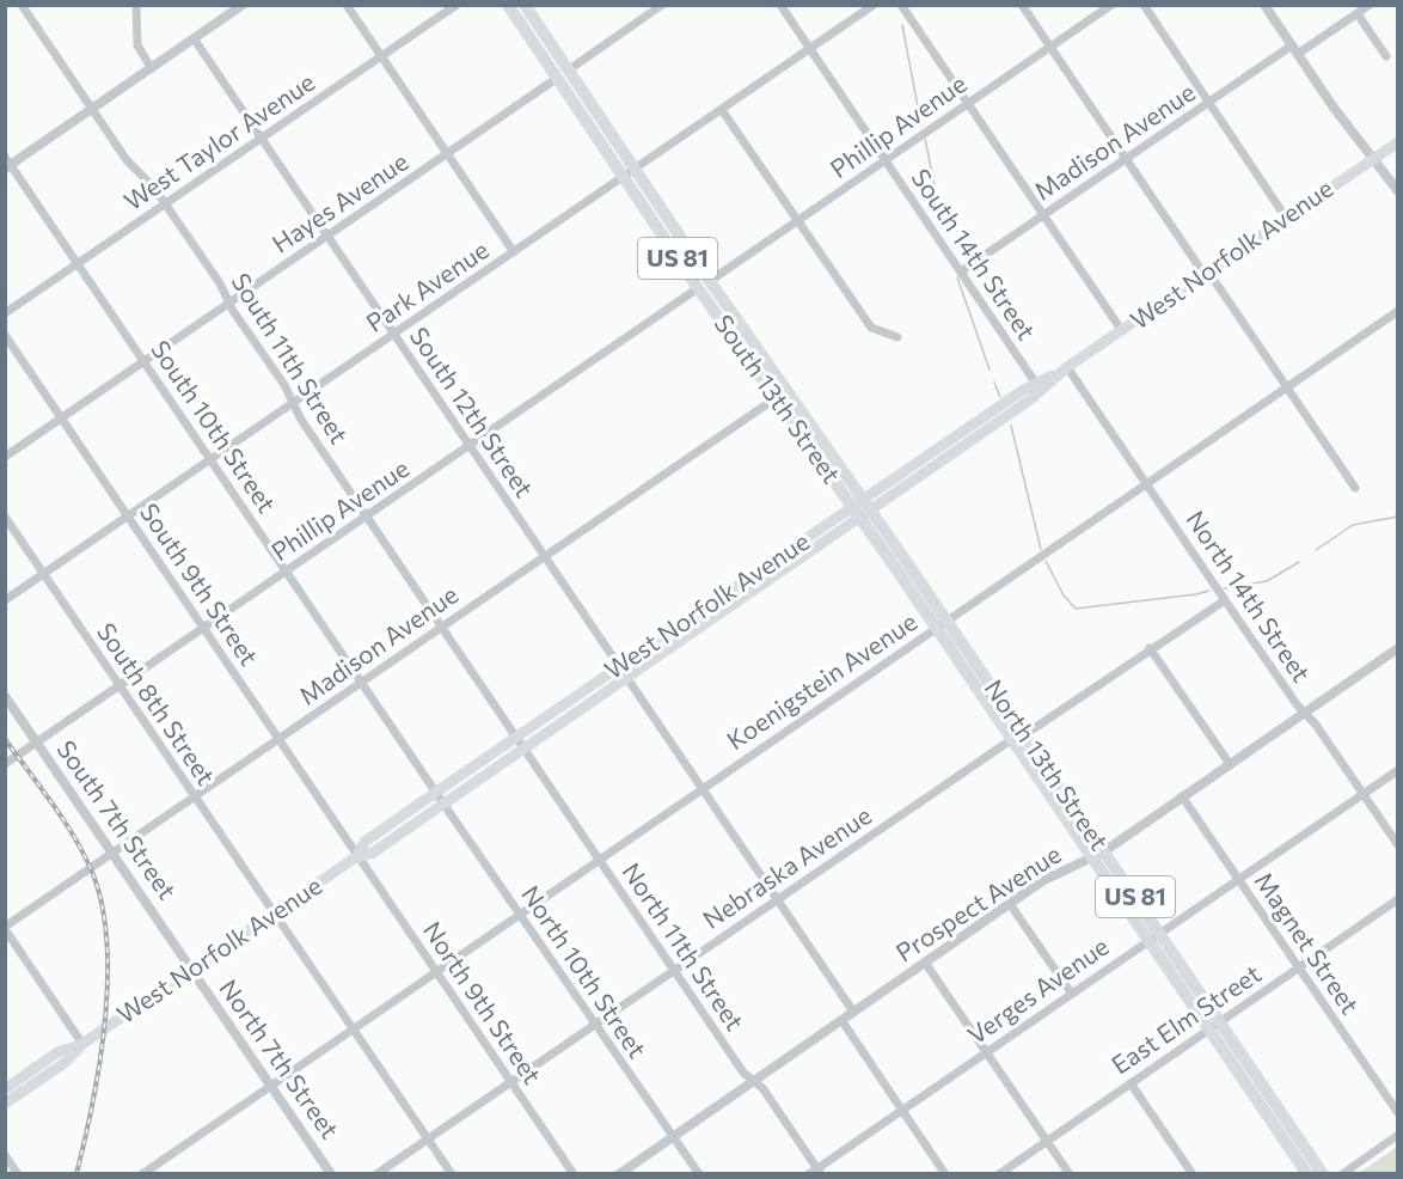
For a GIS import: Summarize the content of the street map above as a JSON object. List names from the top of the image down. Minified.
{"streets":{"highway":["US 81","South 13th Street","North 13th Street"],"main road":["West Norfolk Avenue"],"street":["Phillip Avenue","West Taylor Avenue","Madison Avenue","Hayes Avenue","South 14th Street","Park Avenue","South 11th Street","South 12th Street","South 10th Street","South 9th Street","North 14th Street","Koenigstein Avenue","South 8th Street","South 7th Street","Nebraska Avenue","Prospect Avenue","Magnet Street","North 11th Street","North 10th Street","Verges Avenue","North 9th Street","East Elm Street","North 7th Street"]},"crossings":[["Phillip Avenue","South 14th Street"],["Phillip Avenue","South 11th Street"],["Phillip Avenue","South 13th Street"],["Phillip Avenue","South 12th Street"],["Phillip Avenue","South 10th Street"],["Phillip Avenue","South 9th Street"],["Phillip Avenue","South 8th Street"],["Phillip Avenue","South 7th Street"],["West Taylor Avenue","South 11th Street"],["West Taylor Avenue","South 12th Street"],["West Taylor Avenue","South 10th Street"],["Madison Avenue","South 14th Street"],["Madison Avenue","South 11th Street"],["Madison Avenue","South 13th Street"],["Madison Avenue","South 12th Street"],["Madison Avenue","South 10th Street"],["Madison Avenue","South 9th Street"],["Madison Avenue","South 8th Street"],["Madison Avenue","South 7th Street"],["Hayes Avenue","South 11th Street"],["Hayes Avenue","South 13th Street"],["Hayes Avenue","South 12th Street"],["Hayes Avenue","South 10th Street"],["Hayes Avenue","South 9th Street"],["South 14th Street","West Norfolk Avenue"],["South 14th Street","Park Avenue"],["West Norfolk Avenue","South 11th Street"],["West Norfolk Avenue","South 13th Street"],["West Norfolk Avenue","South 12th Street"],["West Norfolk Avenue","South 10th Street"],["West Norfolk Avenue","South 9th Street"],["West Norfolk Avenue","North 14th Street"],["West Norfolk Avenue","South 8th Street"],["West Norfolk Avenue","North 13th Street"],["West Norfolk Avenue","South 7th Street"],["West Norfolk Avenue","North 11th Street"],["West Norfolk Avenue","North 10th Street"],["West Norfolk Avenue","North 9th Street"],["West Norfolk Avenue","North 7th Street"],["Park Avenue","South 11th Street"],["Park Avenue","South 13th Street"],["Park Avenue","South 12th Street"],["Park Avenue","South 10th Street"],["Park Avenue","South 9th Street"],["Park Avenue","South 8th Street"],["South 11th Street","North 11th Street"],["South 13th Street","North 13th Street"],["South 12th Street","Koenigstein Avenue"],["South 12th Street","Nebraska Avenue"],["South 12th Street","Prospect Avenue"],["South 10th Street","North 10th Street"],["South 9th Street","North 9th Street"],["North 14th Street","Koenigstein Avenue"],["North 14th Street","Nebraska Avenue"],["North 14th Street","Prospect Avenue"],["North 14th Street","Verges Avenue"],["Koenigstein Avenue","South 8th Street"],["Koenigstein Avenue","North 13th Street"],["Koenigstein Avenue","North 11th Street"],["Koenigstein Avenue","North 10th Street"],["Koenigstein Avenue","North 9th Street"],["Koenigstein Avenue","North 7th Street"],["South 8th Street","Nebraska Avenue"],["North 13th Street","Nebraska Avenue"],["North 13th Street","Prospect Avenue"],["North 13th Street","Verges Avenue"],["North 13th Street","East Elm Street"],["South 7th Street","North 7th Street"],["Nebraska Avenue","North 11th Street"],["Nebraska Avenue","North 10th Street"],["Nebraska Avenue","North 9th Street"],["Prospect Avenue","Magnet Street"],["Prospect Avenue","North 11th Street"],["Prospect Avenue","North 10th Street"],["Magnet Street","Verges Avenue"],["Magnet Street","East Elm Street"],["North 11th Street","Verges Avenue"]]}
